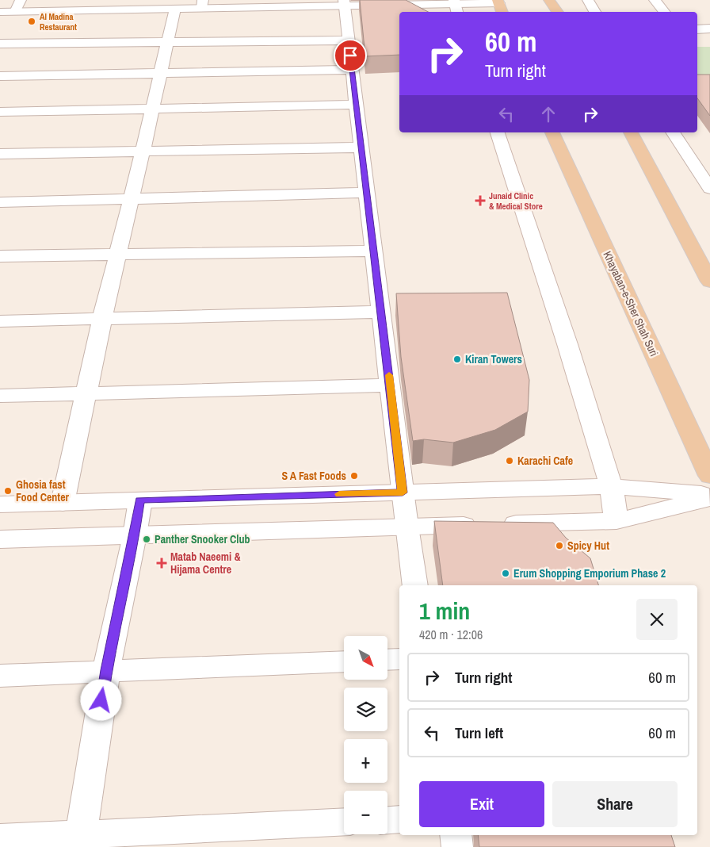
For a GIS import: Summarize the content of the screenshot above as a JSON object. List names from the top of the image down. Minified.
{"streets":{"main road":["Khayaban-e-Sher Shah Suri"]},"places":{"other":["Al Madina Restaurant","Kiran Towers","Karachi Cafe","S A Fast Foods","Ghosia fast Food Center","Panther Snooker Club","Spicy Hut","Erum Shopping Emporium Phase 2"],"health":["Junaid Clinic & Medical Store","Matab Naeemi & Hijama Centre"]},"north":"bottom right","page":{"turn":["60 m","Turn right"],"heading":["1 min","420 m · 12:06"],"map_buttons":["+","−"],"list":[{"name":"Turn right","value":"60 m"},{"name":"Turn left","value":"60 m"}],"buttons":["Exit","Share"]}}
